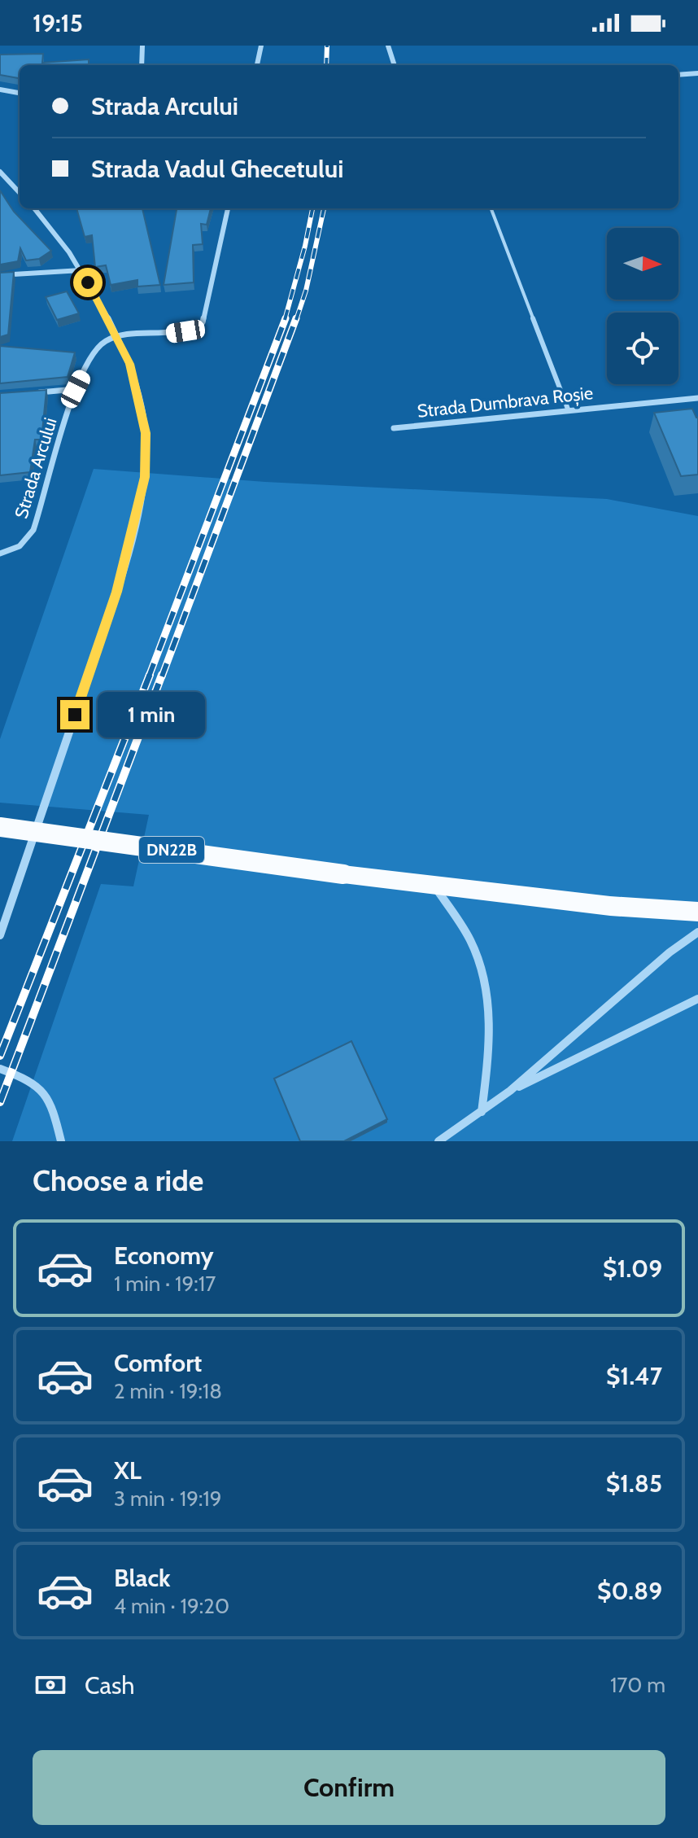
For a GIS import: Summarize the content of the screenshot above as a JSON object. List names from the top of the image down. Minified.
{"streets":{"main road":["DN22B"],"street":["Strada Dumbrava Roșie","Strada Arcului"]},"north":"right","page":{"status":"19:15","banner":["Strada Arcului","Strada Vadul Ghecetului"],"bubble":"1 min","heading":"Choose a ride","list":[{"name":"Economy","note":"1 min · 19:17","value":"$1.09"},{"name":"Comfort","note":"2 min · 19:18","value":"$1.47"},{"name":"XL","note":"3 min · 19:19","value":"$1.85"},{"name":"Black","note":"4 min · 19:20","value":"$0.89"}],"pay":["Cash","170 m"],"buttons":"Confirm"}}
